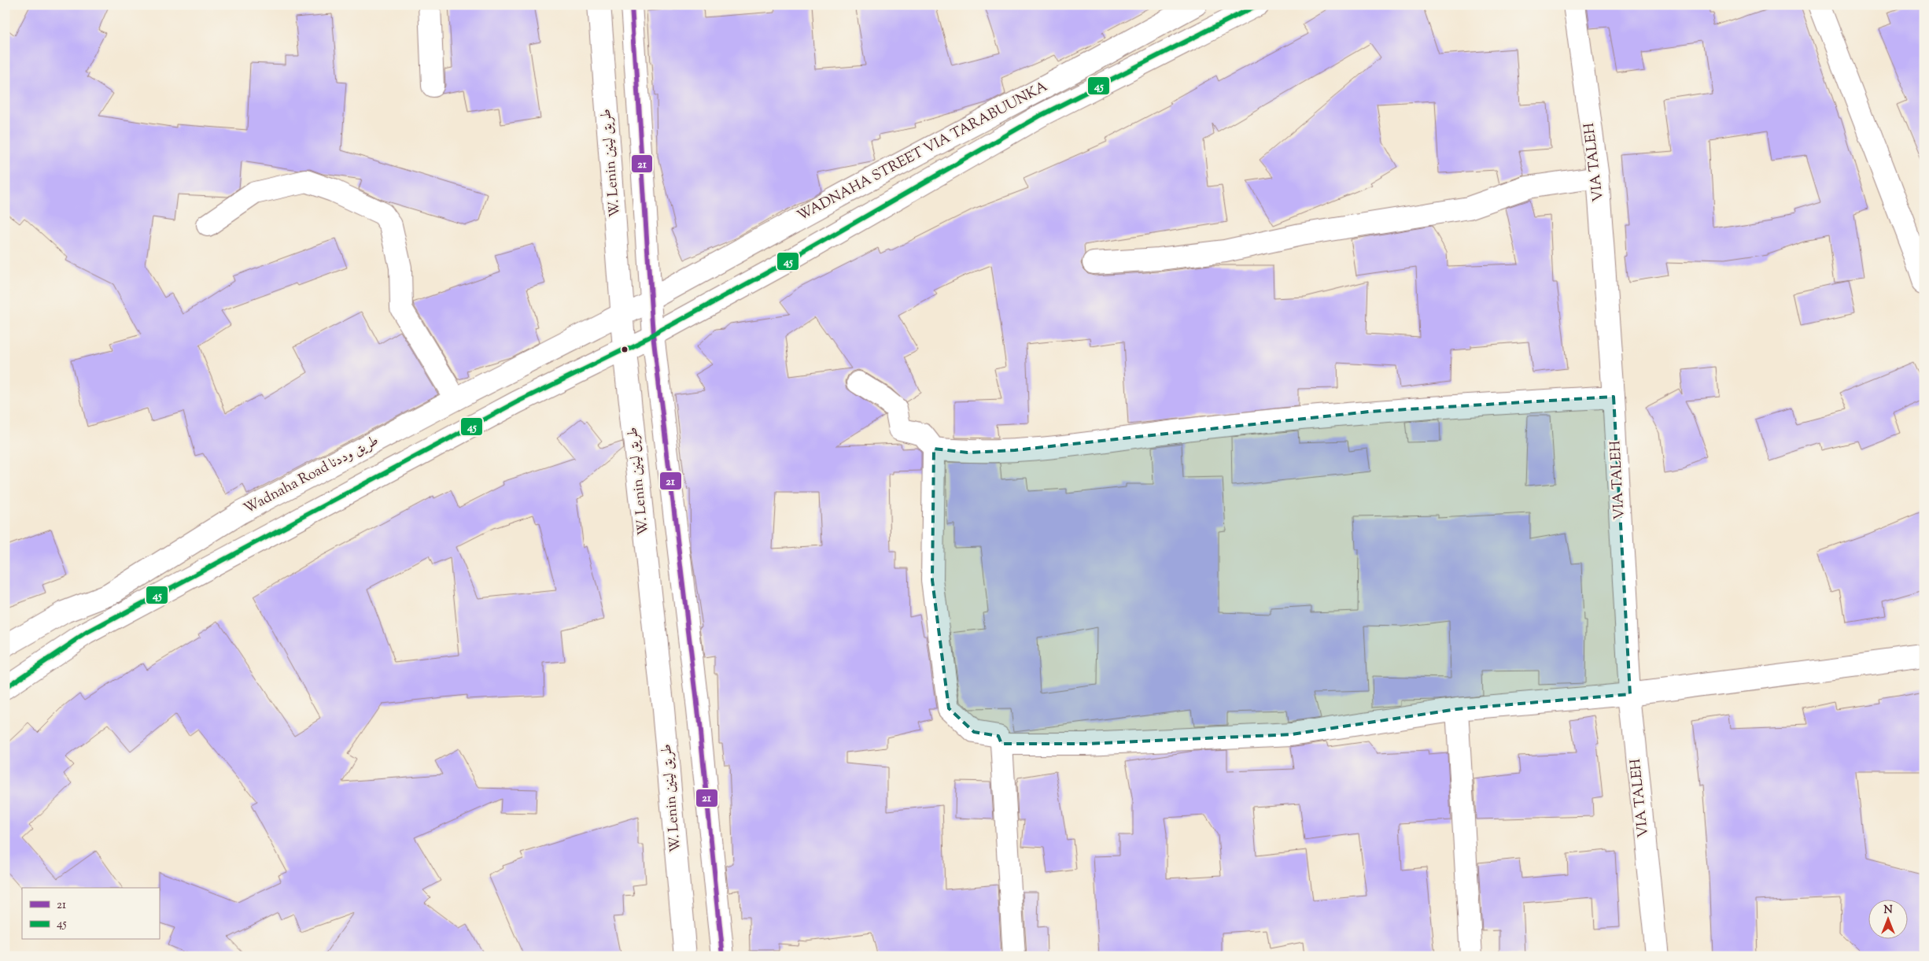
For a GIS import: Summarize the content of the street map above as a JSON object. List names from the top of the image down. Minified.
{"streets":{"main road":["WADNAHA STREET VIA TARABUUNKA","VIA TALEH","W. Lenin طريق لينين","Wadnaha Road طريق وددنا"]},"crossings":[["WADNAHA STREET VIA TARABUUNKA","W. Lenin طريق لينين"],["WADNAHA STREET VIA TARABUUNKA","Wadnaha Road طريق وددنا"],["W. Lenin طريق لينين","Wadnaha Road طريق وددنا"]],"lines":["transit line 21","transit line 45"],"legend":["21","45"],"north":"top"}
